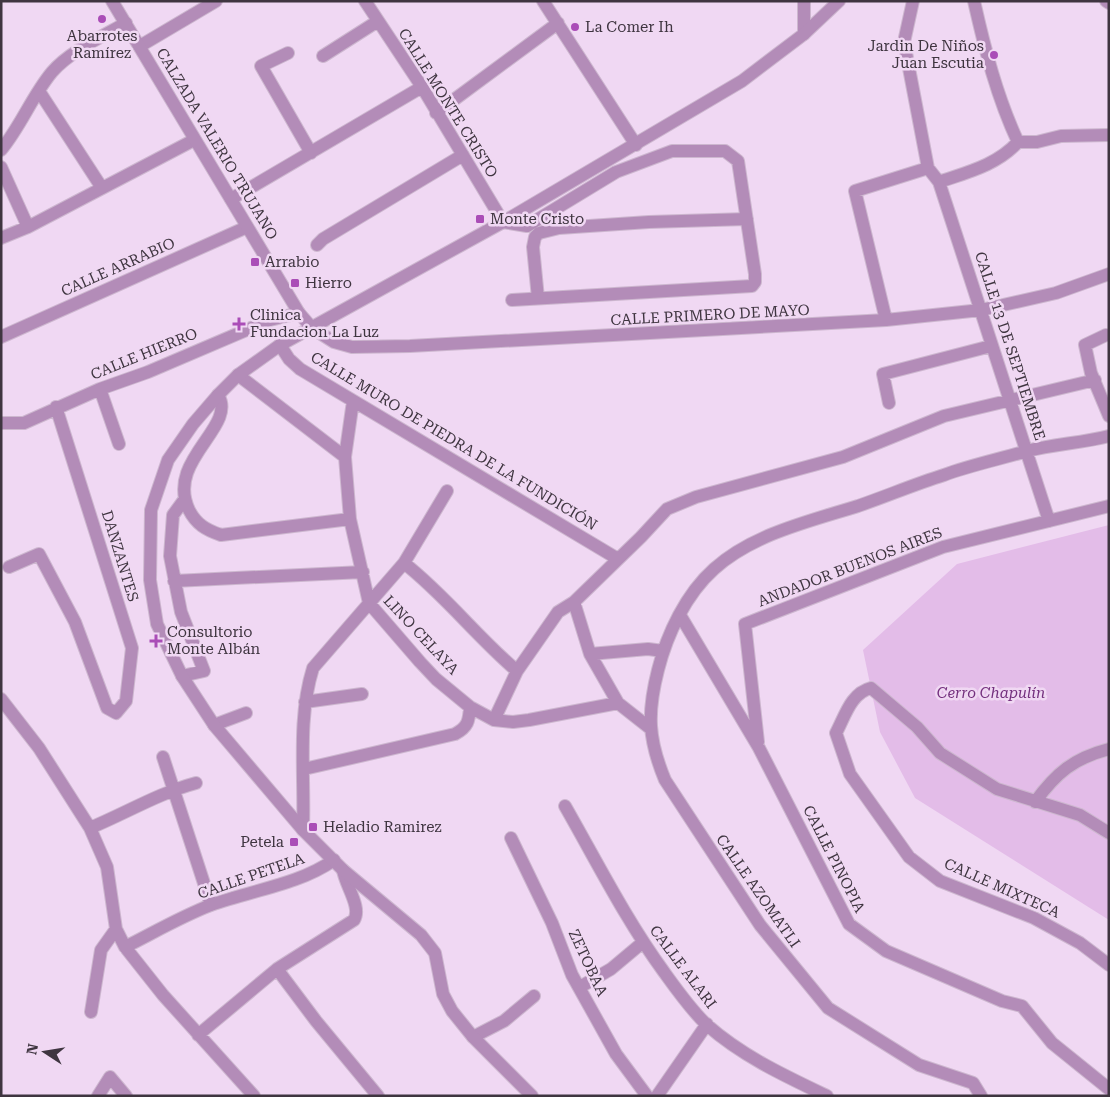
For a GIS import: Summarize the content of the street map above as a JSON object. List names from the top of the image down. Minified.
{"streets":{"street":["CALLE MONTE CRISTO","CALZADA VALERIO TRUJANO","CALLE ARRABIO","CALLE PRIMERO DE MAYO","CALLE 13 DE SEPTIEMBRE","CALLE HIERRO","CALLE MURO DE PIEDRA DE LA FUNDICIÓN","DANZANTES","ANDADOR BUENOS AIRES","LINO CELAYA","CALLE PINOPIA","CALLE PETELA","CALLE MIXTECA","CALLE AZOMATLI","ZETOBAA","CALLE ALARI"]},"crossings":[["CALZADA VALERIO TRUJANO","CALLE ARRABIO"],["CALZADA VALERIO TRUJANO","CALLE PRIMERO DE MAYO"],["CALZADA VALERIO TRUJANO","CALLE HIERRO"],["CALLE PRIMERO DE MAYO","CALLE 13 DE SEPTIEMBRE"],["CALLE 13 DE SEPTIEMBRE","ANDADOR BUENOS AIRES"],["CALLE 13 DE SEPTIEMBRE","CALLE AZOMATLI"],["CALLE HIERRO","DANZANTES"],["CALLE MURO DE PIEDRA DE LA FUNDICIÓN","LINO CELAYA"],["ANDADOR BUENOS AIRES","CALLE PINOPIA"],["CALLE PINOPIA","CALLE AZOMATLI"]],"parks":["Cerro Chapulín"],"places":{"other":["Abarrotes Ramírez","La Comer Ih","Jardin De Niños Juan Escutia"],"transit":["Monte Cristo","Arrabio","Hierro","Heladio Ramirez","Petela"],"health":["Clinica Fundacion La Luz","Consultorio Monte Albán"]},"north":"left"}
